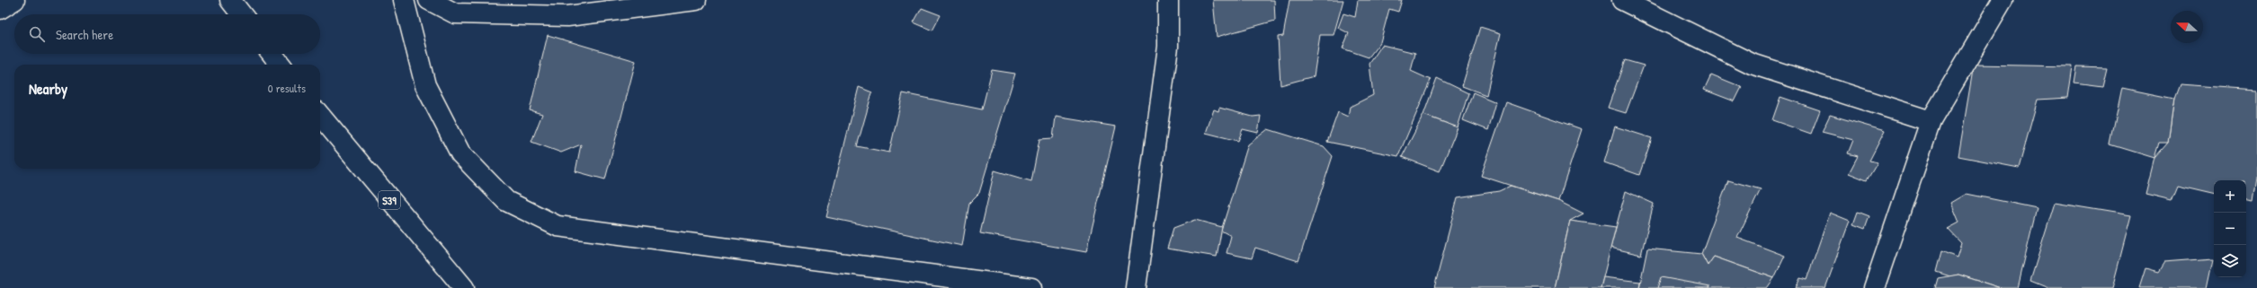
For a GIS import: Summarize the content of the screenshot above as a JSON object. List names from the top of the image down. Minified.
{"streets":{"street":["S39"]},"north":"left","page":{"search":"Search here","heading":["Nearby","0 results"],"map_buttons":["+","−"]}}
